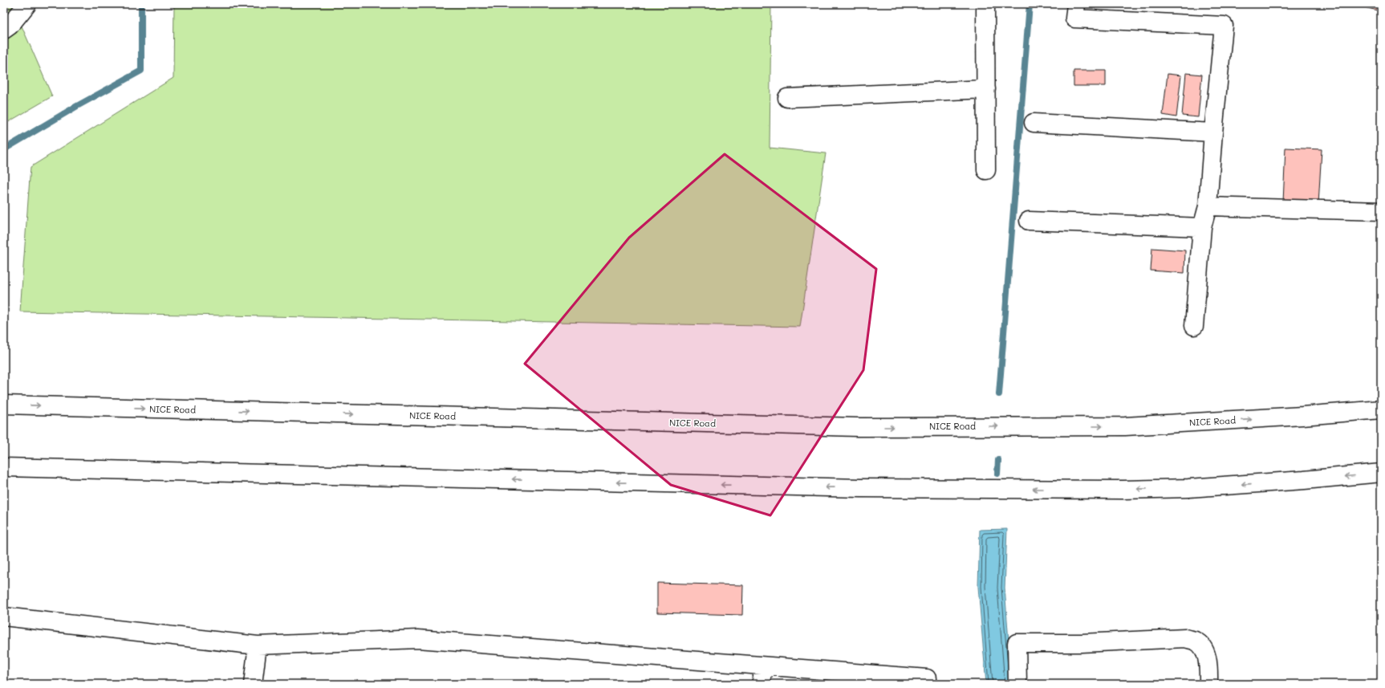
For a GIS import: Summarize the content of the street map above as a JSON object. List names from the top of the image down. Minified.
{"streets":{"main road":["NICE Road"]}}
